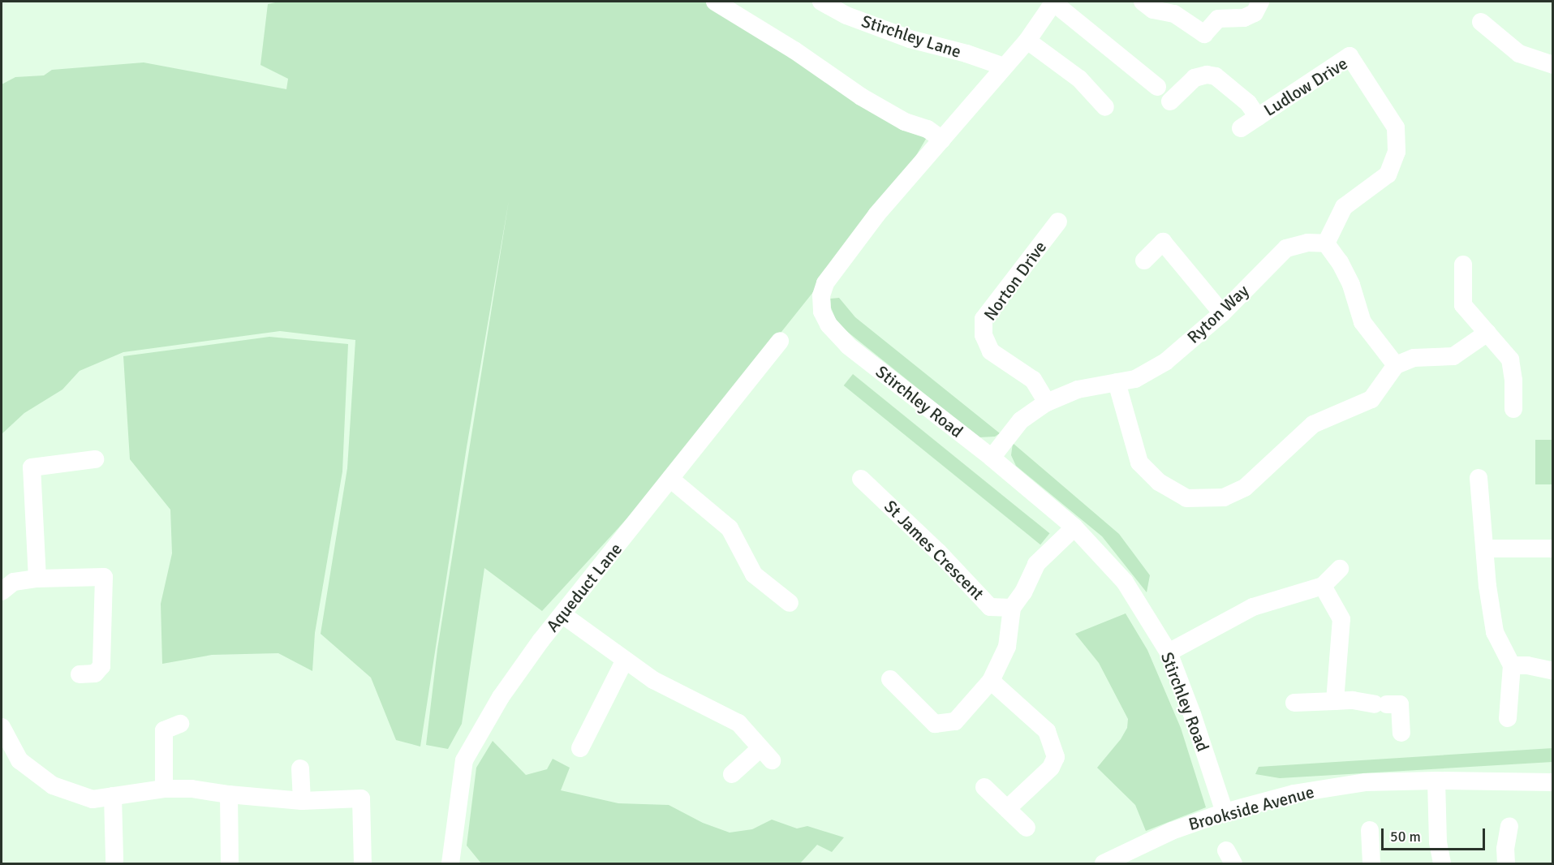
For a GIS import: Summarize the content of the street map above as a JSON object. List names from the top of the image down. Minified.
{"streets":{"street":["Stirchley Lane","Ludlow Drive","Norton Drive","Ryton Way","Stirchley Road","St James Crescent","Aqueduct Lane","Brookside Avenue"]},"crossings":[["Stirchley Lane","Stirchley Road"],["Ludlow Drive","Ryton Way"],["Norton Drive","Ryton Way"],["Ryton Way","Stirchley Road"],["Stirchley Road","Brookside Avenue"]],"scale_bar":"50 m"}
